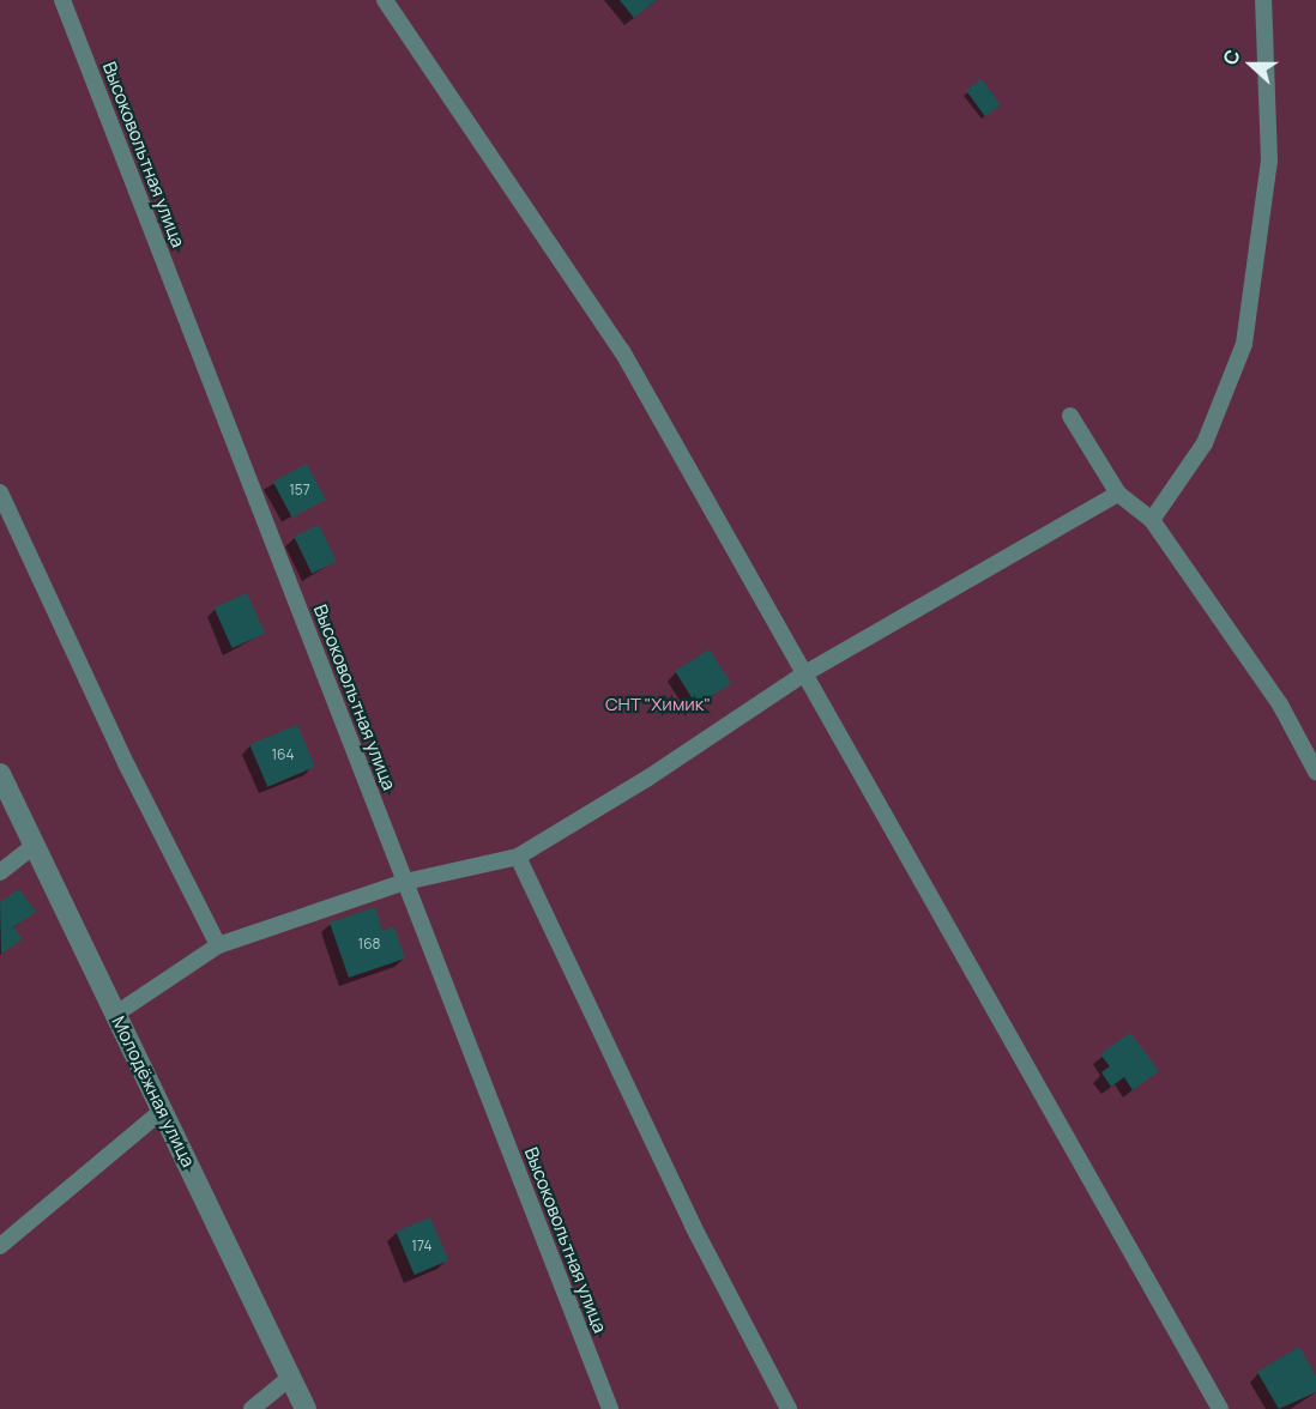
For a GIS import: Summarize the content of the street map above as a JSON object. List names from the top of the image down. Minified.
{"streets":{"street":["Молодёжная улица"],"lane":["Высоковольтная улица"]},"parks":["СНТ \"Химик\""],"house_numbers":["157","164","168","174"],"north":"left"}
